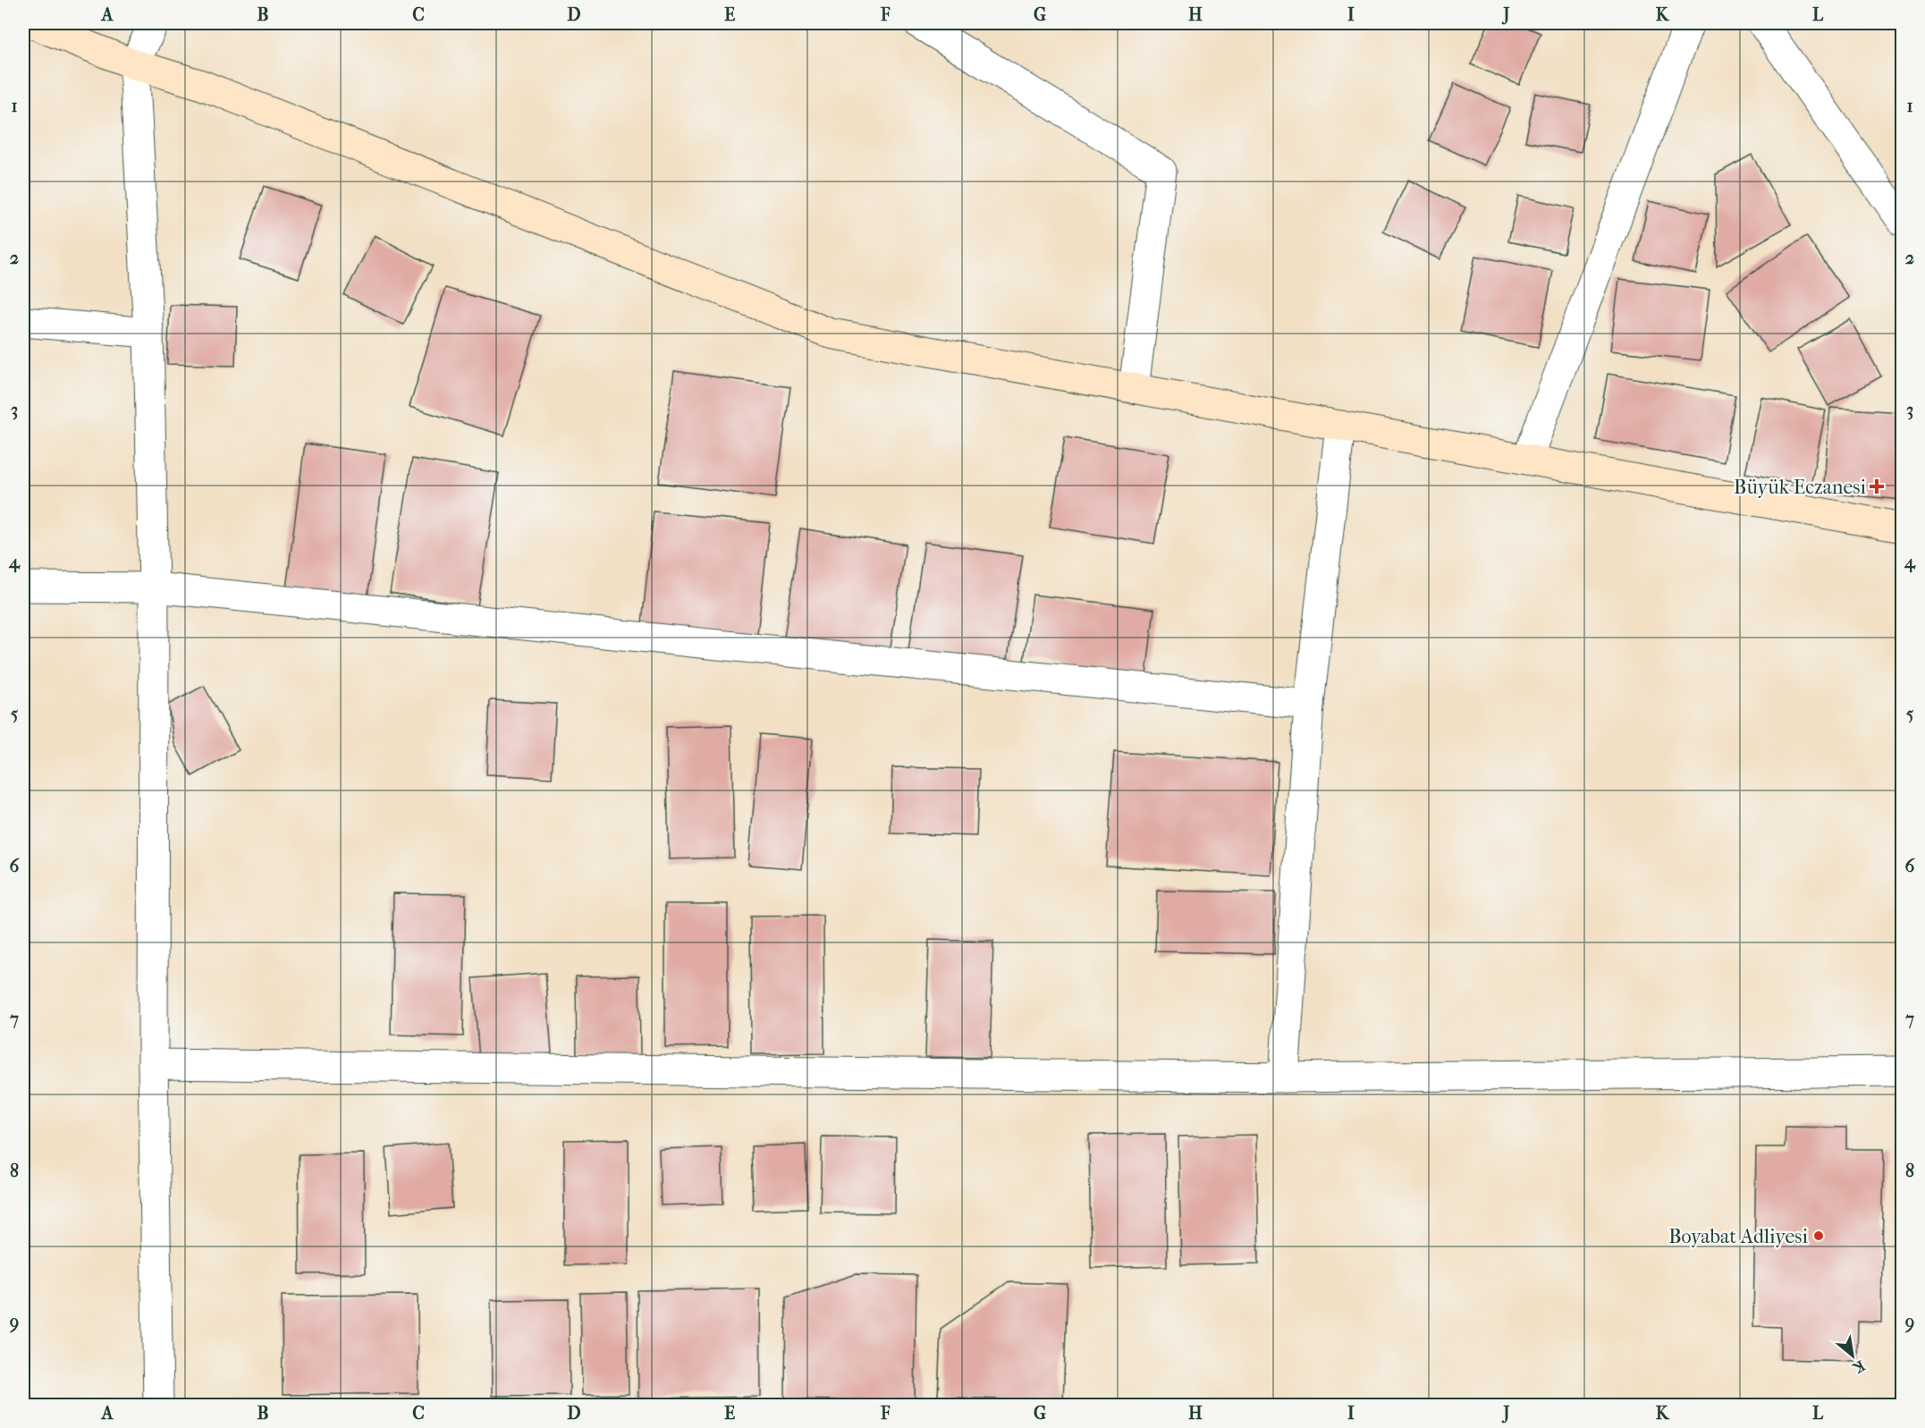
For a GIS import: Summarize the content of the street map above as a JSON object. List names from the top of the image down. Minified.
{"places":{"health":["Büyük Eczanesi"],"other":["Boyabat Adliyesi"]},"north":"bottom right","grid":{"columns":["A","B","C","D","E","F","G","H","I","J","K","L"],"rows":["1","2","3","4","5","6","7","8","9"]}}
